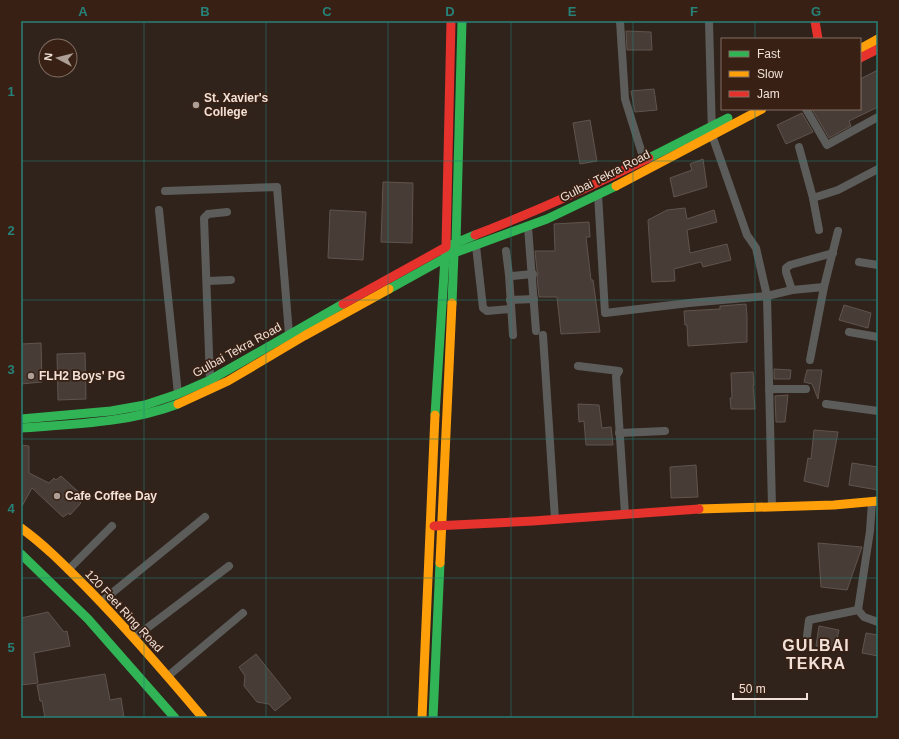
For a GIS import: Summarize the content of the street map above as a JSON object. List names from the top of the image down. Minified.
{"streets":{"main road":["Gulbai Tekra Road","120 Feet Ring Road"]},"districts":["GULBAI TEKRA"],"places":["St. Xavier's College","FLH2 Boys' PG","Cafe Coffee Day"],"legend":["Fast","Slow","Jam"],"scale_bar":"50 m","north":"left","grid":{"columns":["A","B","C","D","E","F","G"],"rows":["1","2","3","4","5"]}}
